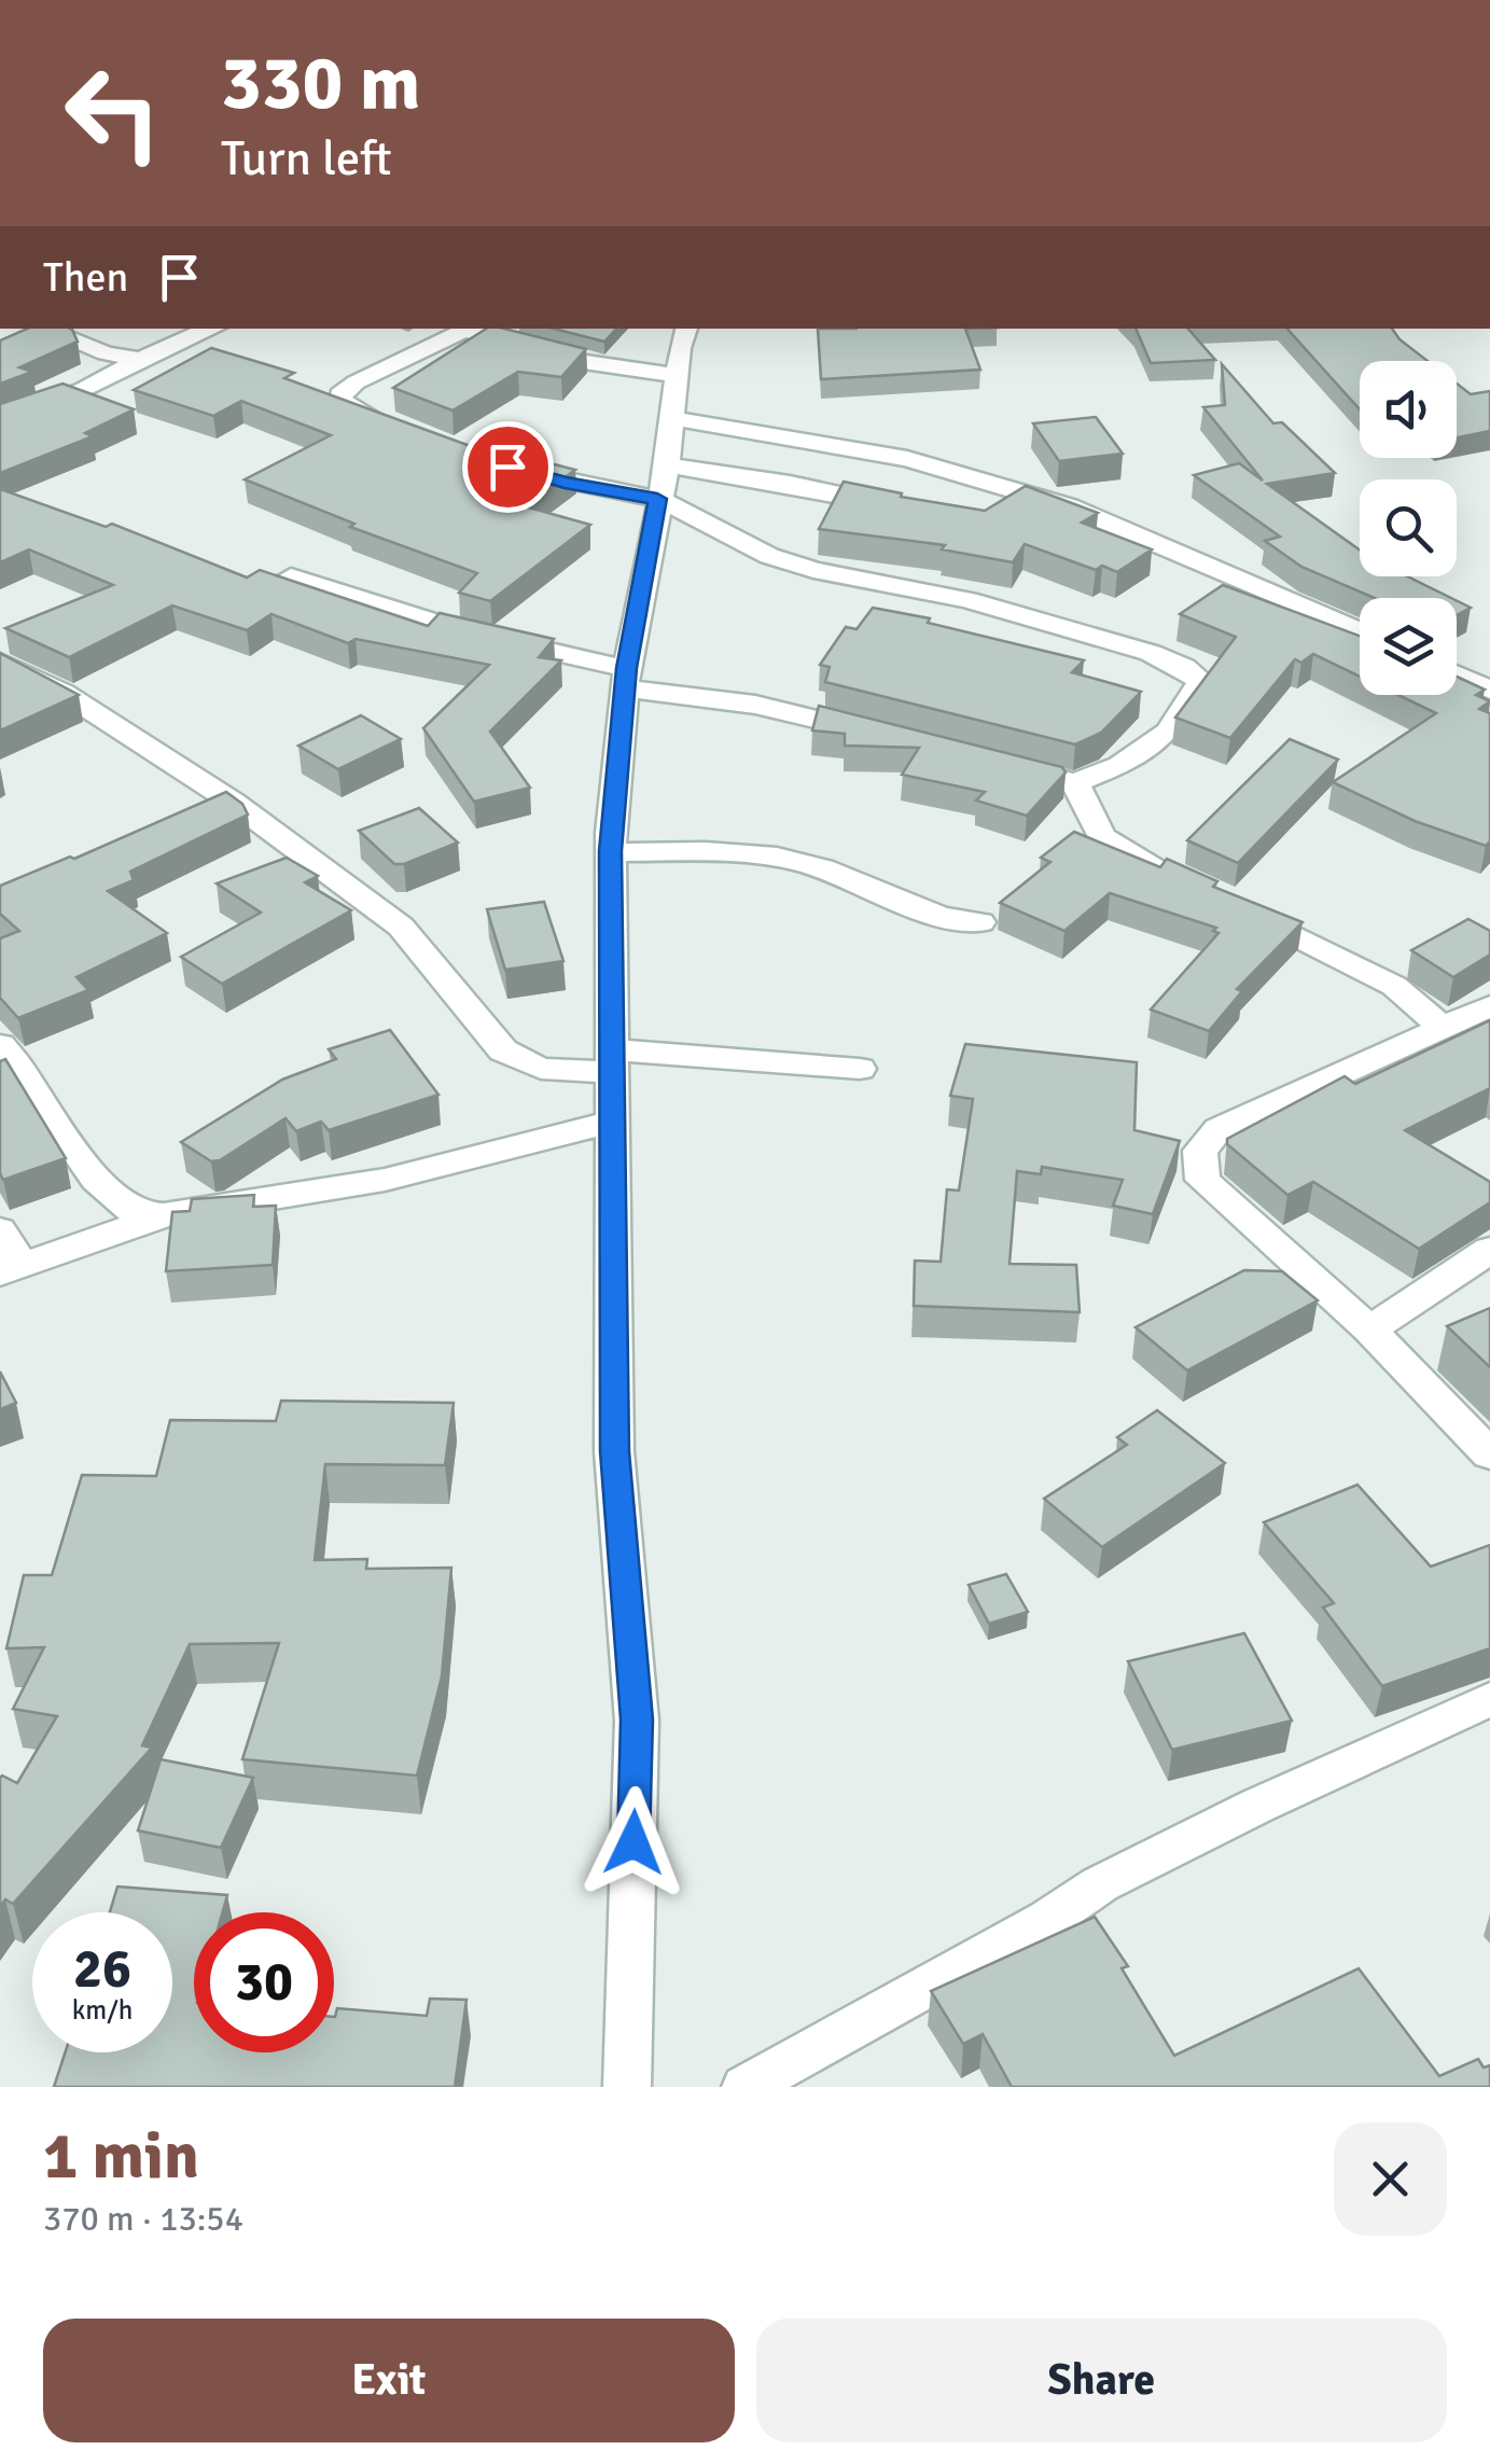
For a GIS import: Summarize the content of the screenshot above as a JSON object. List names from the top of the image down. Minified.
{"page":{"turn":["330 m","Turn left"],"then":"Then","speed":"26 km/h","limit":"30","heading":["1 min","370 m · 13:54"],"buttons":["Exit","Share"]}}
